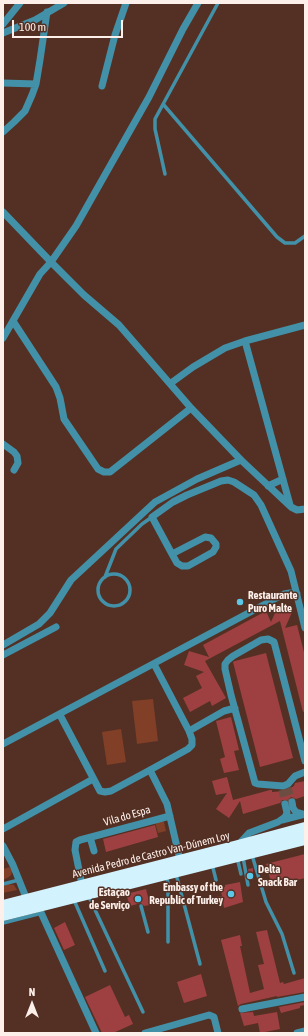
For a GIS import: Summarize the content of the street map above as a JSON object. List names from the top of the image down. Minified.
{"streets":{"highway":["Avenida Pedro de Castro Van-Dúnem Loy"],"street":["Vila do Espa"]},"crossings":[["Vila do Espa","Avenida Pedro de Castro Van-Dúnem Loy"]],"places":["Restaurante Puro Malte","Delta Snack Bar","Embassy of the Republic of Turkey","Estaçao de Serviço"],"scale_bar":"100 m","north":"top"}
